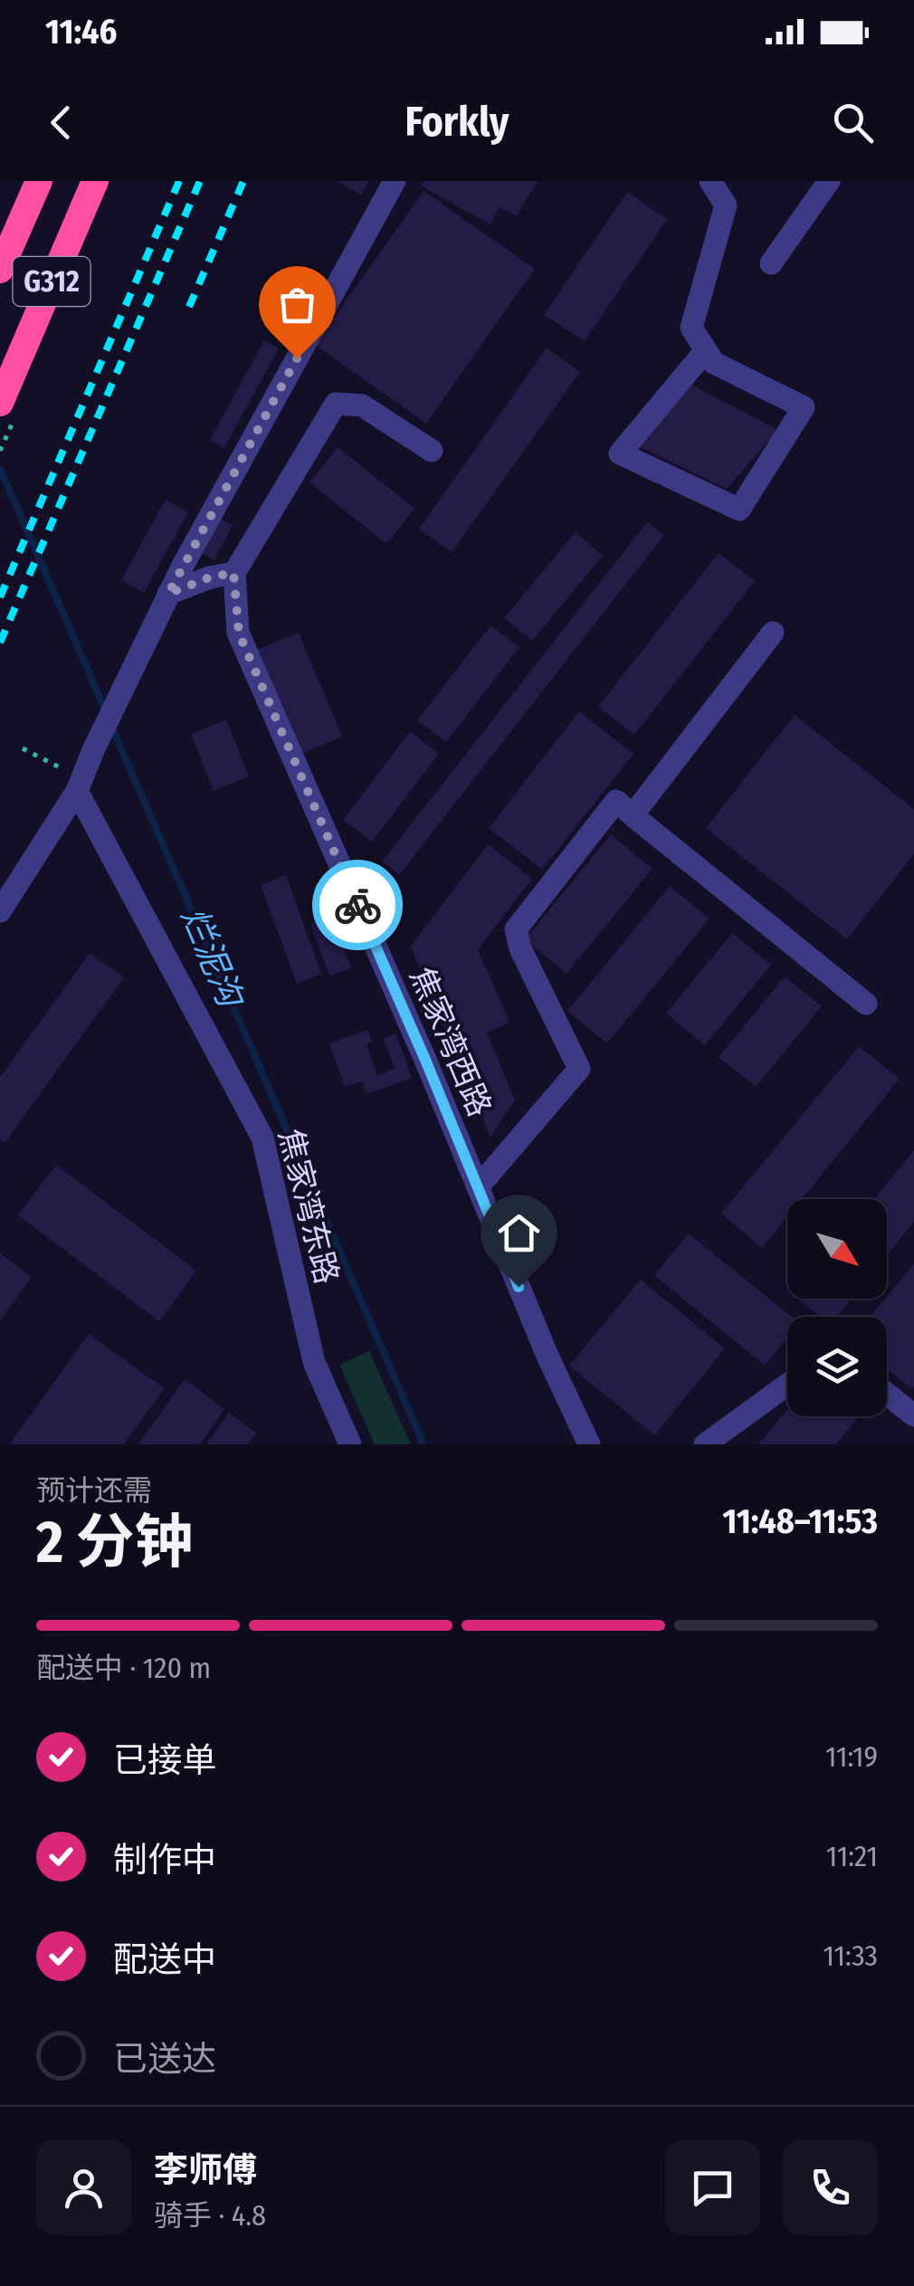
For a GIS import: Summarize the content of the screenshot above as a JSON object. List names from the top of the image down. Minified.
{"streets":{"highway":["G312"],"street":["焦家湾西路","焦家湾东路"]},"water":["烂泥沟"],"north":"bottom right","page":{"status":"11:46","header":"Forkly","heading":["2 分钟","预计还需","11:48–11:53"],"panel":["李师傅","骑手 · 4.8"],"bar":"配送中 · 120 m","list":[["已接单","11:19"],["制作中","11:21"],["配送中","11:33"],"已送达"]}}
